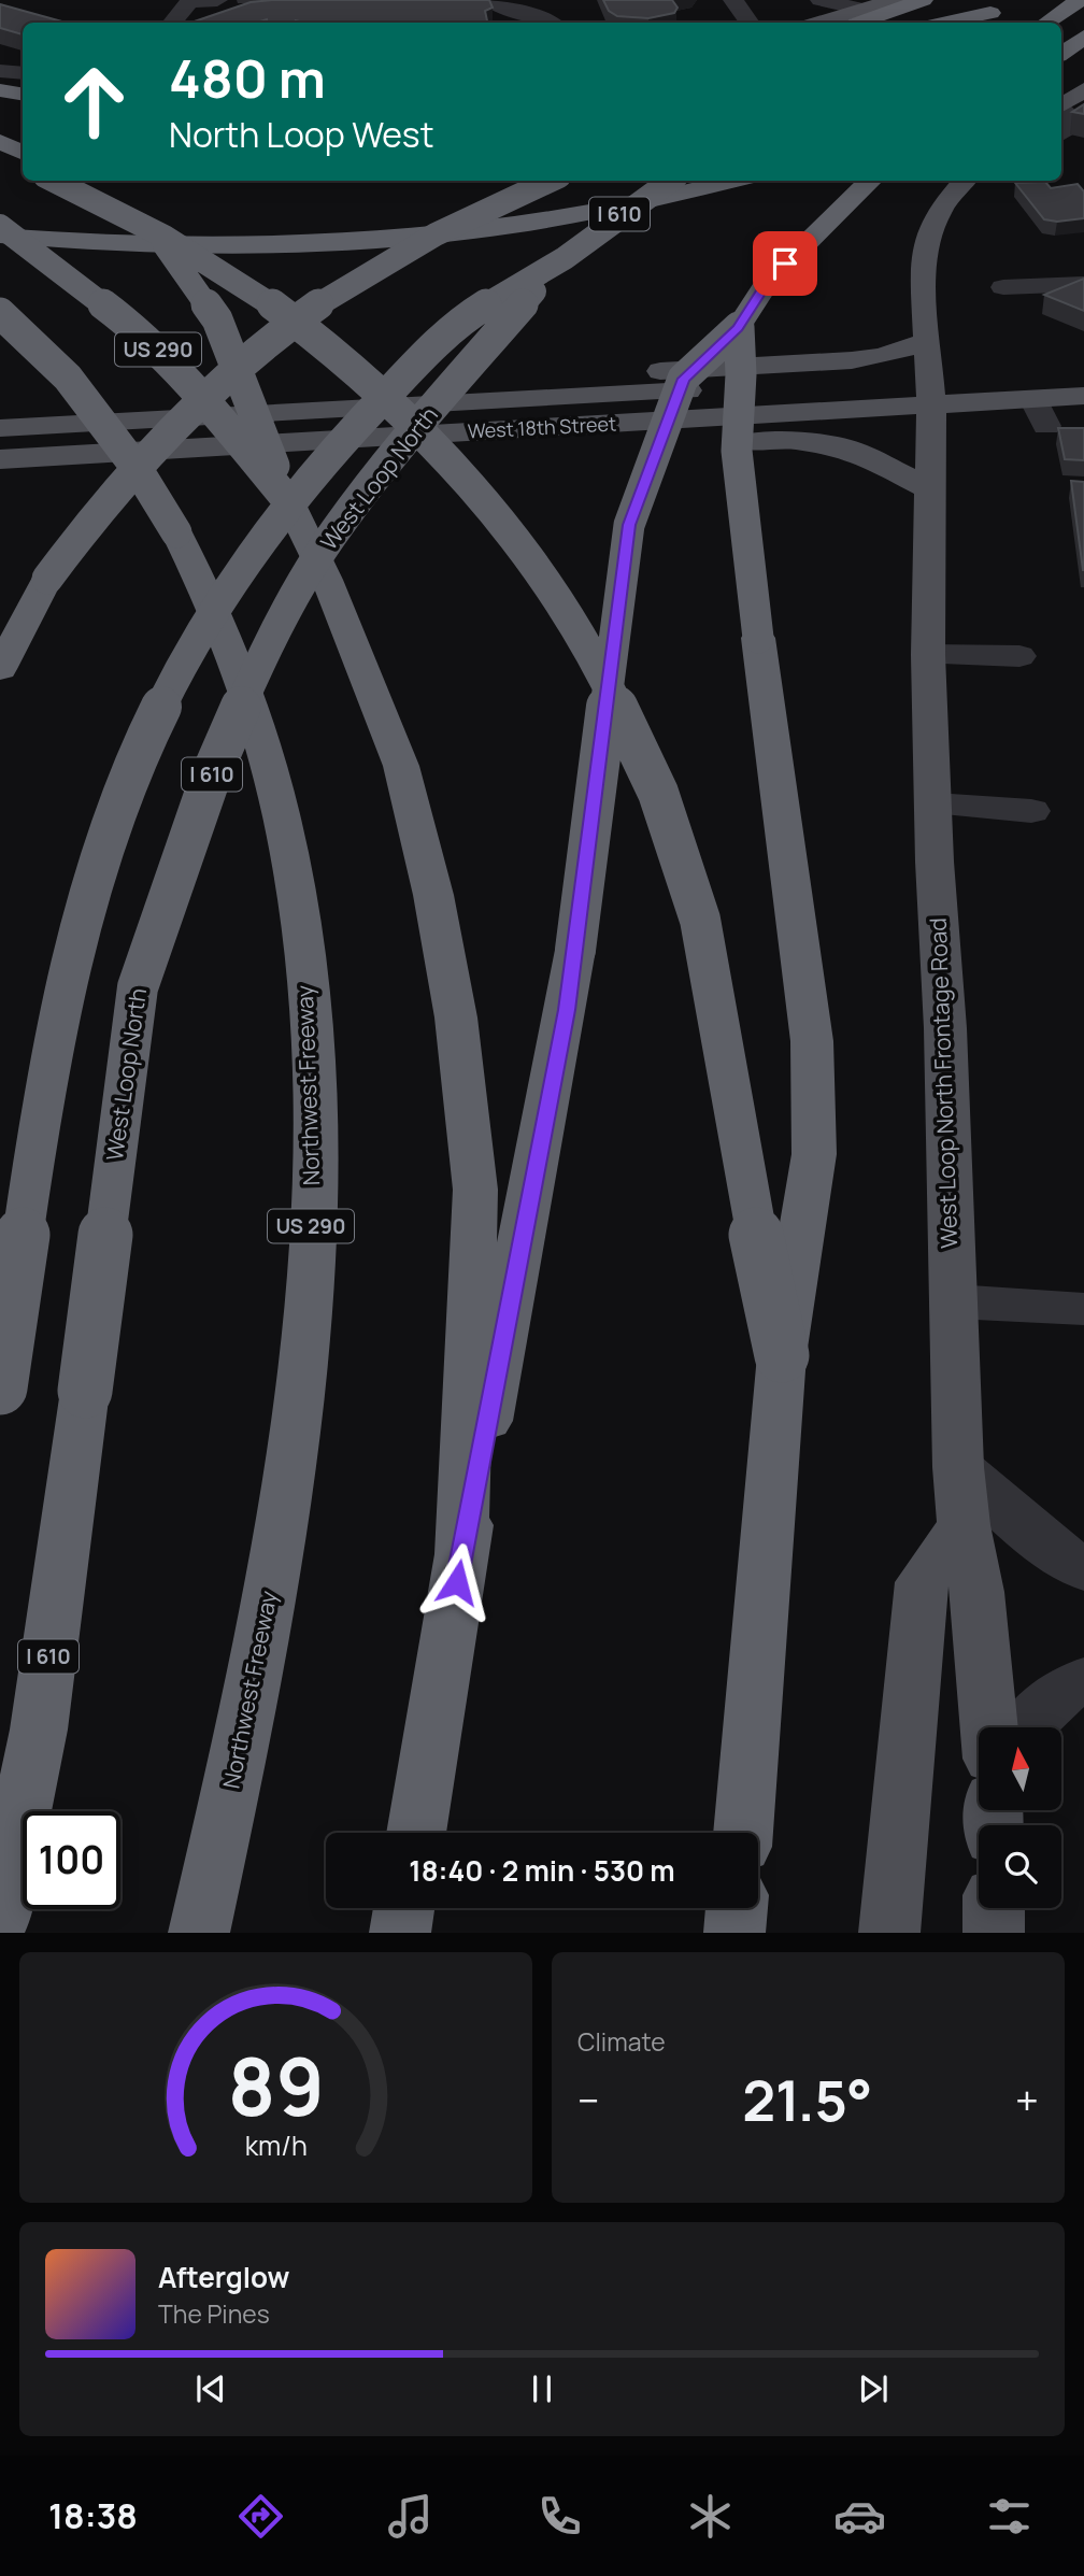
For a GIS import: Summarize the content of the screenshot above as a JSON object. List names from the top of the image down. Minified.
{"streets":{"highway":["I 610","US 290","West Loop North","Northwest Freeway"],"main road":["West 18th Street","West Loop North Frontage Road"]},"crossings":[["I 610","West Loop North"],["West 18th Street","West Loop North Frontage Road"]],"north":"top","page":{"turn":["480 m","North Loop West"],"limit":"100","trip":"18:40 · 2 min · 530 m","tile":"Climate","heat":["−","21.5°","+"],"song":["Afterglow","The Pines"],"tabs":"18:38","gauge":["89","km/h"]}}
